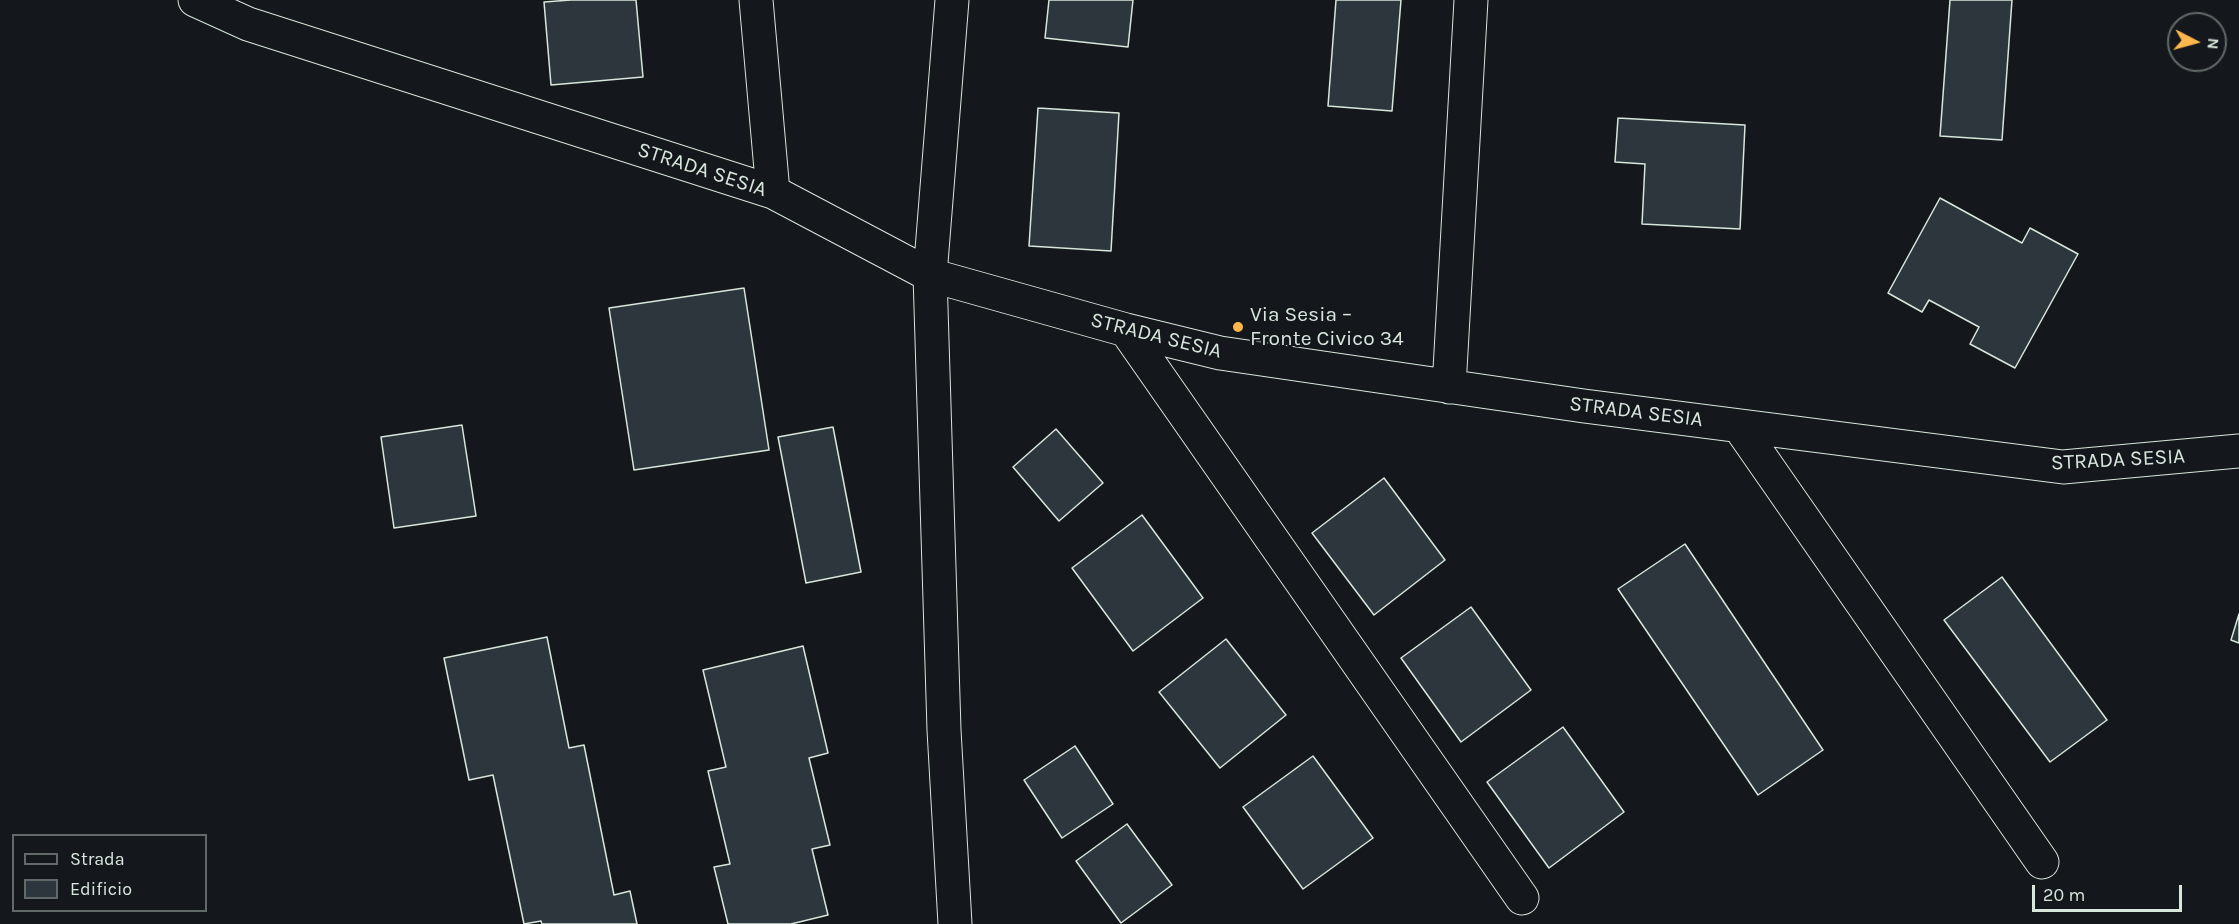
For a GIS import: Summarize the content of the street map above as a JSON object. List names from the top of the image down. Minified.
{"streets":{"street":["STRADA SESIA"]},"places":["Via Sesia – Fronte Civico 34"],"legend":["Strada","Edificio"],"scale_bar":"20 m","north":"right"}
